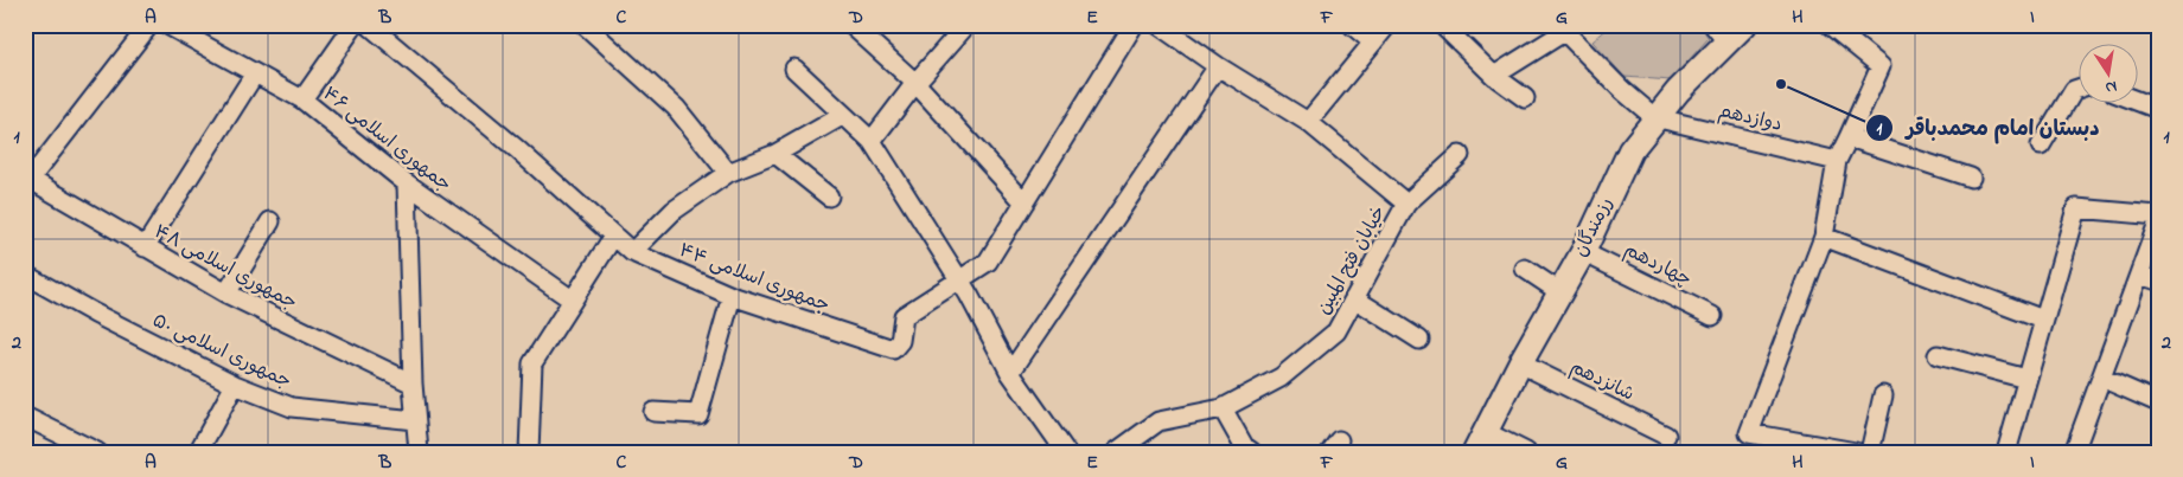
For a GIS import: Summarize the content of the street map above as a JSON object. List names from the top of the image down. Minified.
{"streets":{"main road":["رزمندگان"],"street":["دوازدهم","جمهوری اسلامی ۴۶","خیابان فتح المبین","چهاردهم","جمهوری اسلامی ۴۸","جمهوری اسلامی ۴۴","جمهوری اسلامی ۵۰","شانزدهم"]},"crossings":[["دوازدهم","رزمندگان"],["رزمندگان","چهاردهم"],["رزمندگان","شانزدهم"]],"places":["دبستان امام محمدباقر"],"north":"bottom","grid":{"columns":["A","B","C","D","E","F","G","H","I"],"rows":["1","2"]}}
